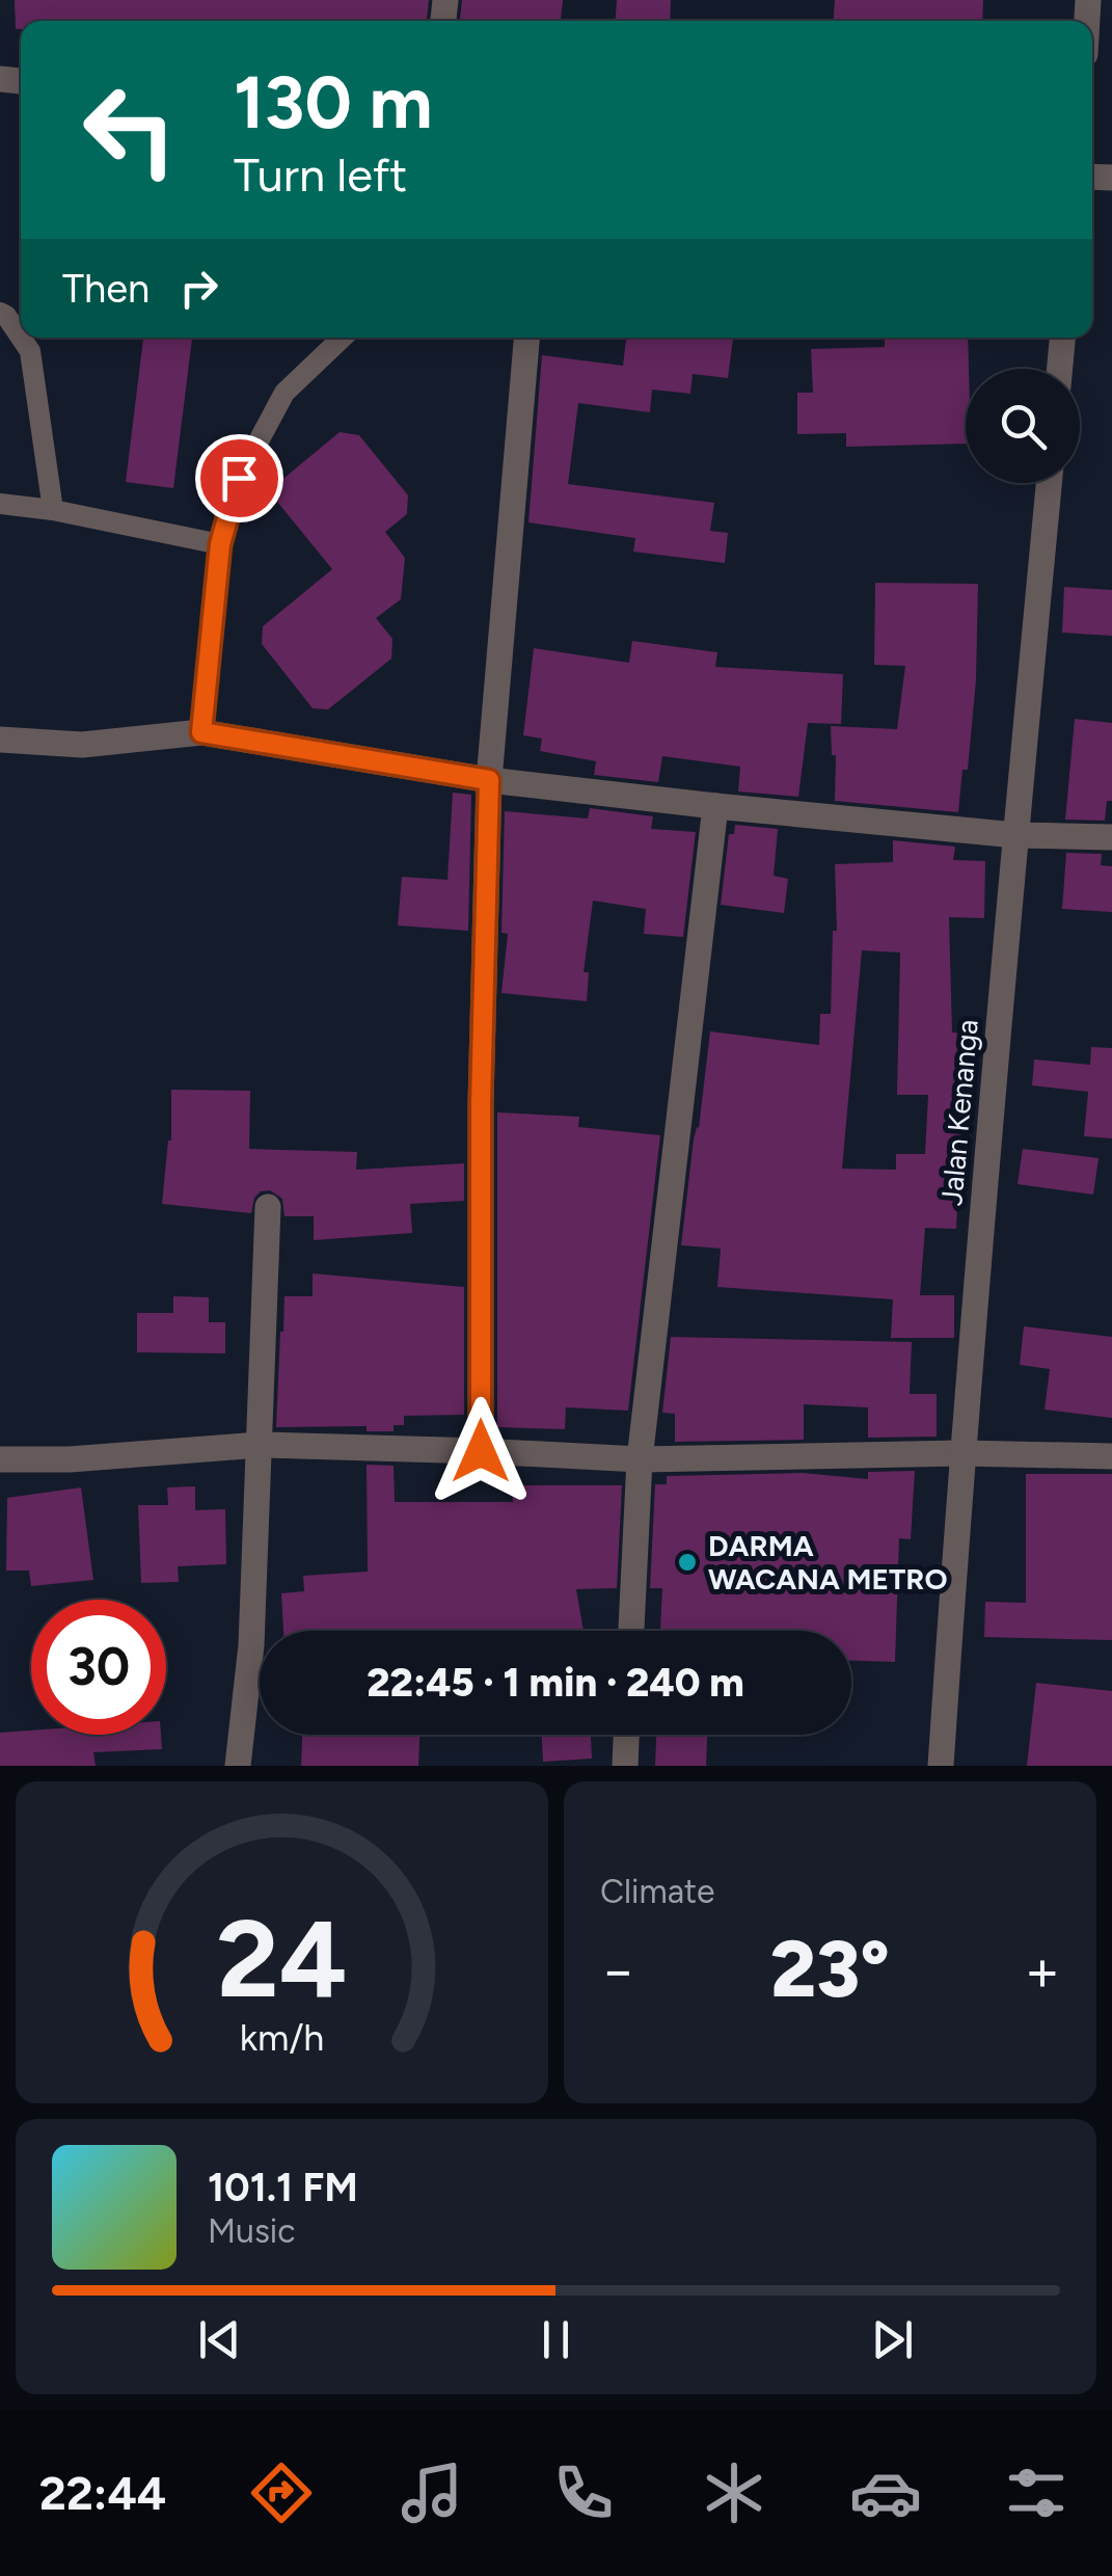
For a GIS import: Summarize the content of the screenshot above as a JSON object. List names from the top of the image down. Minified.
{"streets":{"street":["Jalan Kenanga"]},"places":["DARMA WACANA METRO"],"page":{"turn":["130 m","Turn left"],"then":"Then","limit":"30","trip":"22:45 · 1 min · 240 m","tile":"Climate","heat":["−","23°","+"],"song":["101.1 FM","Music"],"tabs":"22:44","gauge":["24","km/h"]}}
